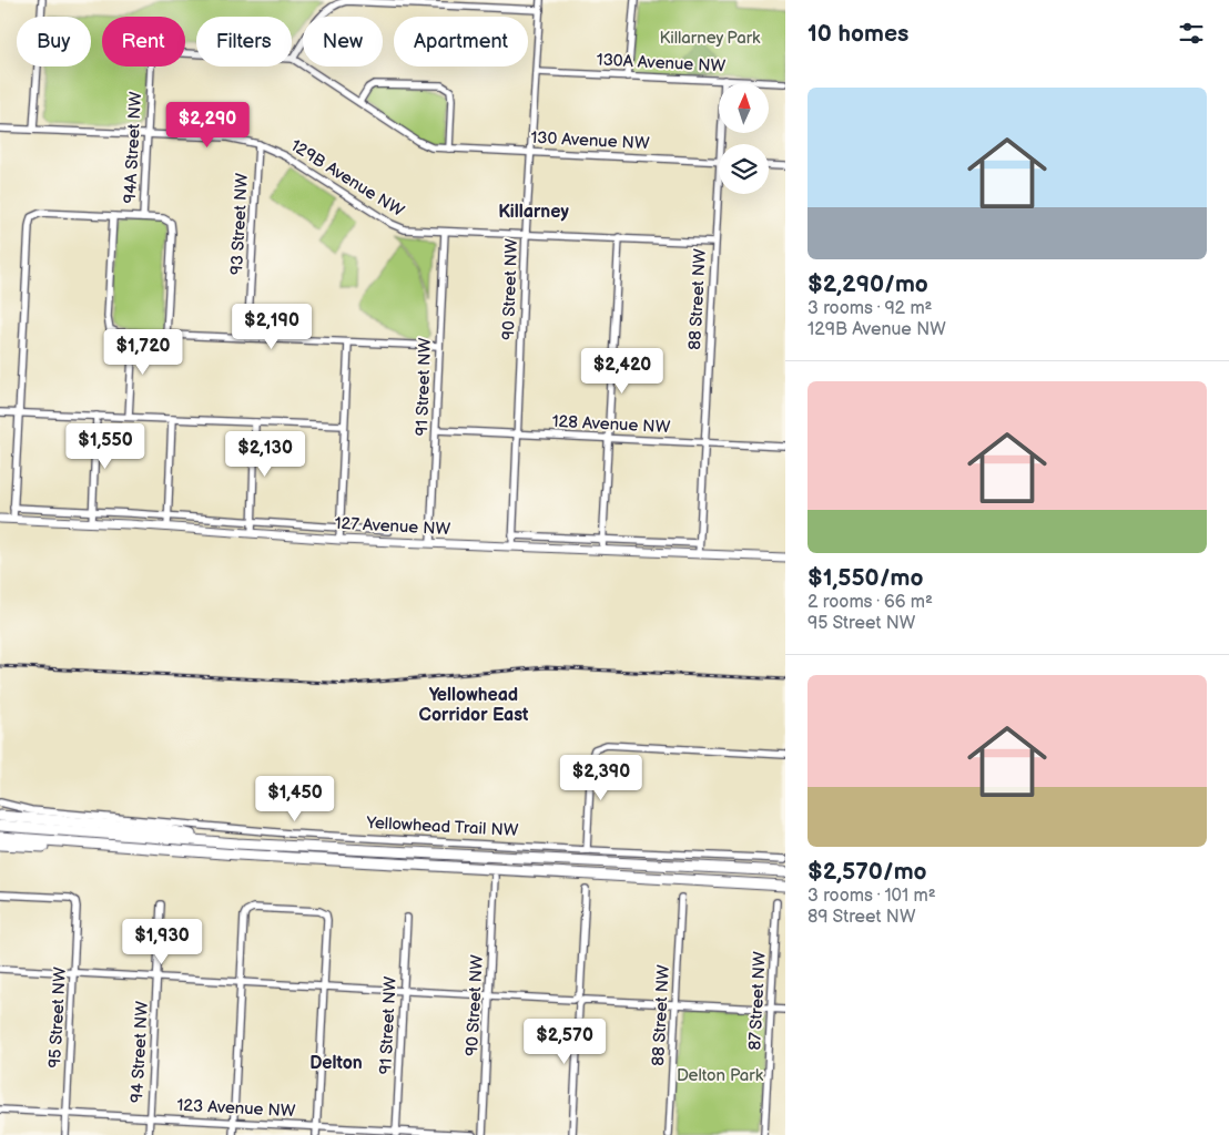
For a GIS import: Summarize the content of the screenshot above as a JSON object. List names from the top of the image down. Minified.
{"streets":{"highway":["Yellowhead Trail NW"],"main road":["127 Avenue NW"],"street":["130A Avenue NW","130 Avenue NW","94A Street NW","129B Avenue NW","93 Street NW","90 Street NW","88 Street NW","91 Street NW","128 Avenue NW","87 Street NW","95 Street NW","94 Street NW","123 Avenue NW"]},"crossings":[["130A Avenue NW","90 Street NW"],["130A Avenue NW","88 Street NW"],["130 Avenue NW","94A Street NW"],["130 Avenue NW","90 Street NW"],["130 Avenue NW","88 Street NW"],["94A Street NW","129B Avenue NW"],["129B Avenue NW","93 Street NW"],["129B Avenue NW","90 Street NW"],["129B Avenue NW","88 Street NW"],["129B Avenue NW","91 Street NW"],["90 Street NW","128 Avenue NW"],["90 Street NW","127 Avenue NW"],["88 Street NW","128 Avenue NW"],["88 Street NW","127 Avenue NW"],["91 Street NW","128 Avenue NW"],["91 Street NW","127 Avenue NW"],["91 Street NW","123 Avenue NW"],["95 Street NW","123 Avenue NW"],["94 Street NW","123 Avenue NW"]],"districts":["Killarney","Yellowhead Corridor East","Delton"],"parks":["Killarney Park","Delton Park"],"north":"top","page":{"heading":"10 homes","chip":["Buy","Rent","Filters","New","Apartment"],"list":[{"name":"$2,290/mo","note":"3 rooms · 92 m² · 129B Avenue NW"},{"name":"$1,550/mo","note":"2 rooms · 66 m² · 95 Street NW"},{"name":"$2,570/mo","note":"3 rooms · 101 m² · 89 Street NW"}],"price":["$2,290","$2,190","$1,720","$2,420","$1,550","$2,130","$2,390","$1,450","$1,930","$2,570"]}}
